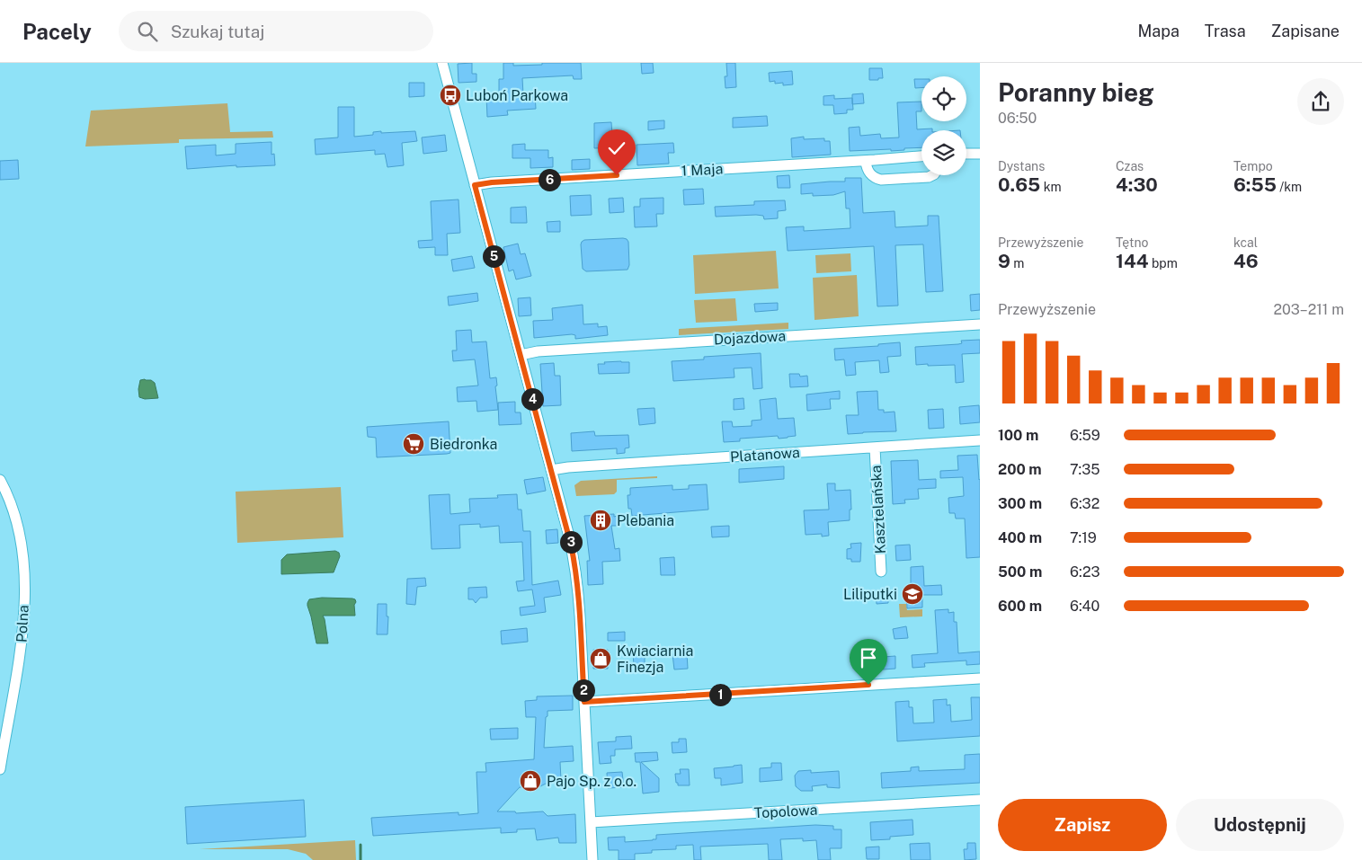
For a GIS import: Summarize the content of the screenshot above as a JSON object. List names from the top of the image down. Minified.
{"streets":{"street":["1 Maja","Dojazdowa","Platanowa","Kasztelańska","Polna","Topolowa"]},"crossings":[["Platanowa","Kasztelańska"]],"places":{"bus stop":["Luboń Parkowa"],"supermarket":["Biedronka"],"building":["Plebania"],"school or university":["Liliputki"],"shop":["Kwiaciarnia Finezja","Pajo Sp. z o.o."]},"page":{"header":"Pacely","search":"Szukaj tutaj","nav":["Mapa","Trasa","Zapisane"],"heading":["Poranny bieg","06:50"],"stats":[["Dystans","0.65 km"],["Czas","4:30"],["Tempo","6:55 /km"],["Przewyższenie","9 m"],["Tętno","144 bpm"],["kcal","46"]],"pins":["6","5","4","3","2","1"],"chart":["Przewyższenie","203–211 m"],"list":[{"name":"100 m","note":"6:59"},{"name":"200 m","note":"7:35"},{"name":"300 m","note":"6:32"},{"name":"400 m","note":"7:19"},{"name":"500 m","note":"6:23"},{"name":"600 m","note":"6:40"}],"buttons":["Zapisz","Udostępnij"]}}
